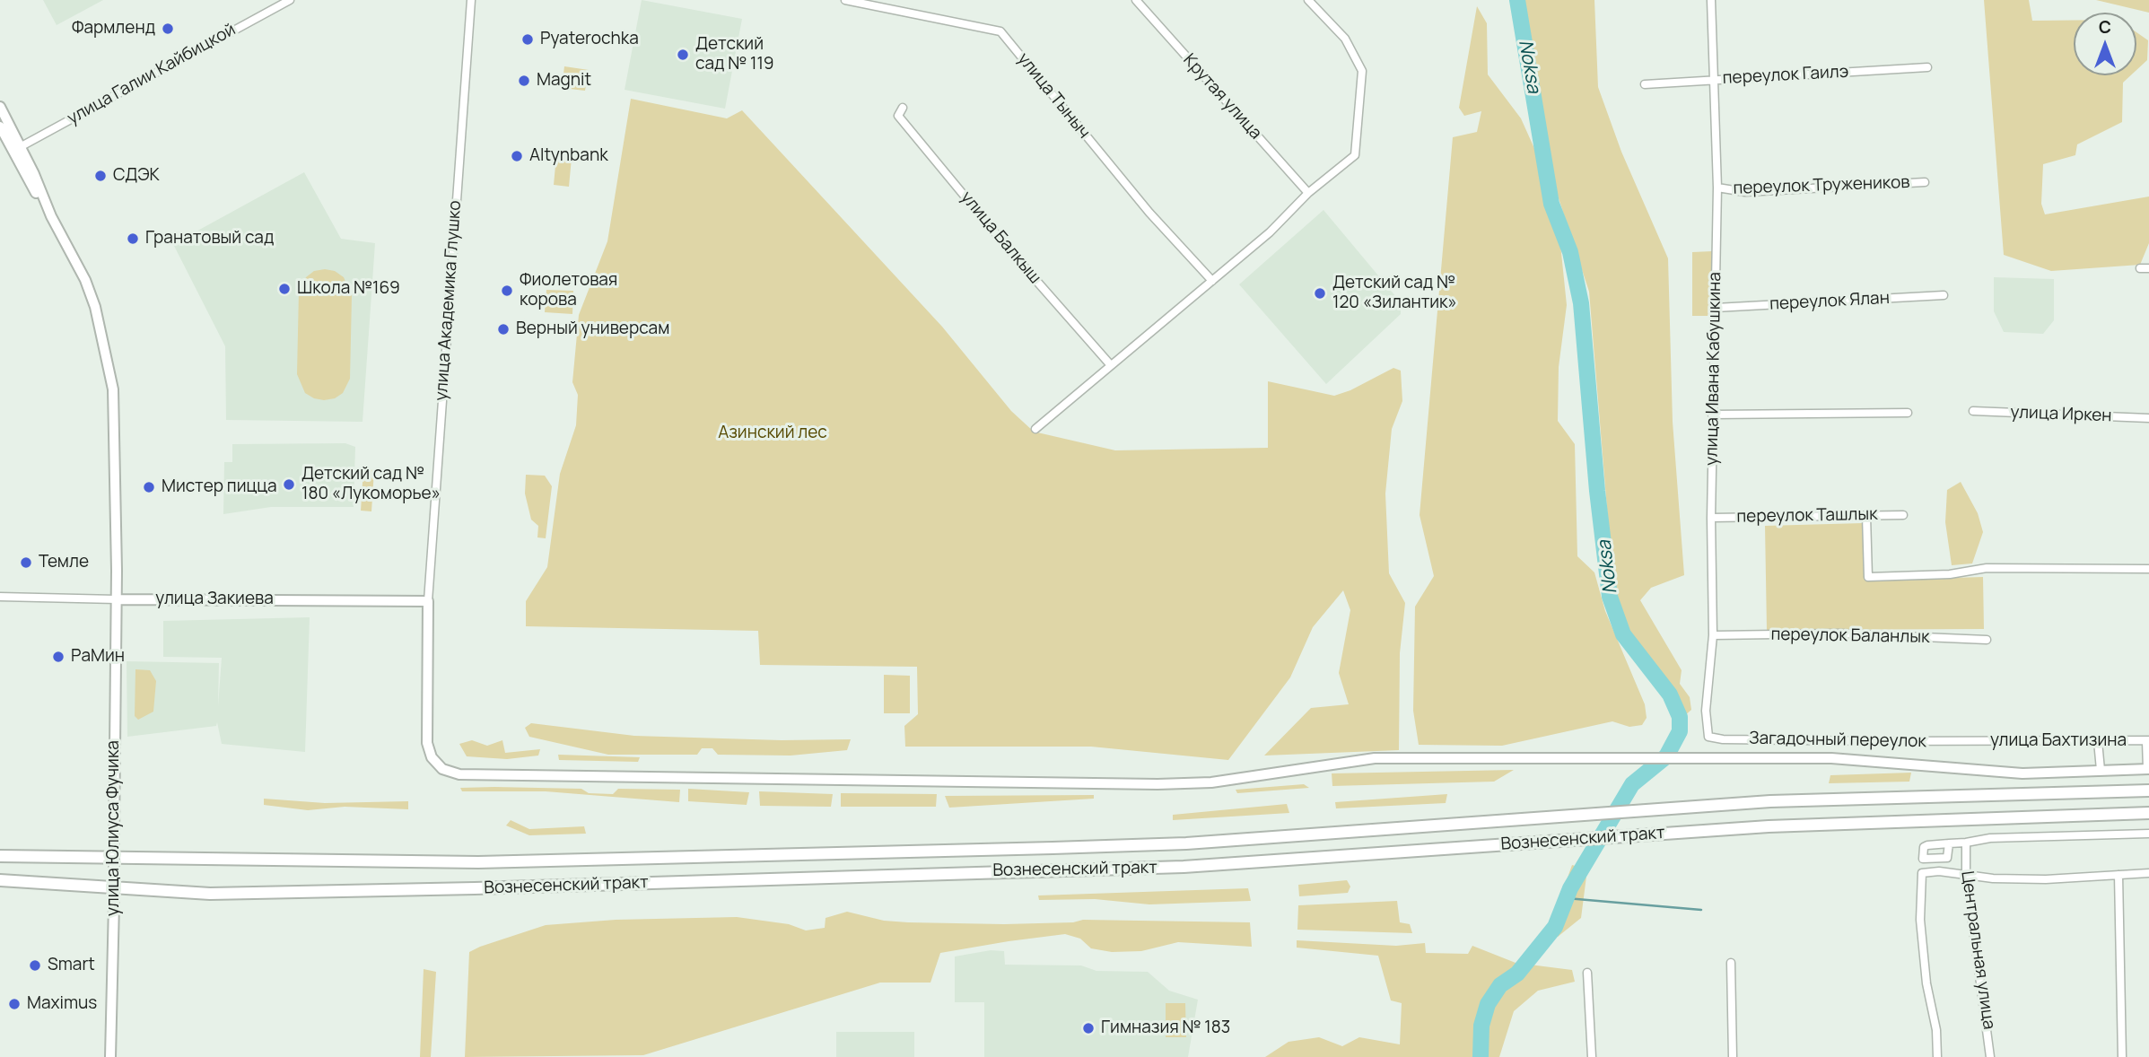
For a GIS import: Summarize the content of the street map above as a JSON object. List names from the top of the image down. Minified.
{"streets":{"main road":["Вознесенский тракт"],"street":["улица Галии Кайбицкой","переулок Гаилэ","улица Тыныч","Крутая улица","переулок Тружеников","улица Балкыш","улица Академика Глушко","переулок Ялан","улица Ивана Кабушкина","улица Иркен","переулок Ташлык","улица Закиева","переулок Баланлык","Загадочный переулок","улица Бахтизина","улица Юлиуса Фучика","Центральная улица"]},"crossings":[["улица Галии Кайбицкой","улица Юлиуса Фучика"],["переулок Гаилэ","улица Ивана Кабушкина"],["переулок Тружеников","улица Ивана Кабушкина"],["улица Академика Глушко","улица Закиева"],["переулок Ялан","улица Ивана Кабушкина"],["улица Ивана Кабушкина","переулок Ташлык"],["улица Ивана Кабушкина","переулок Баланлык"],["улица Ивана Кабушкина","Загадочный переулок"],["улица Закиева","улица Юлиуса Фучика"],["Загадочный переулок","улица Бахтизина"]],"water":["Noksa"],"parks":["Азинский лес"],"places":["Фармленд","Pyaterochka","Детский сад № 119","Magnit","Altynbank","СДЭК","Гранатовый сад","Школа №169","Фиолетовая корова","Детский сад № 120 «Зилантик»","Верный универсам","Детский сад № 180 «Лукоморье»","Мистер пицца","Темле","РаМин","Smart","Maximus","Гимназия № 183"],"north":"top"}
